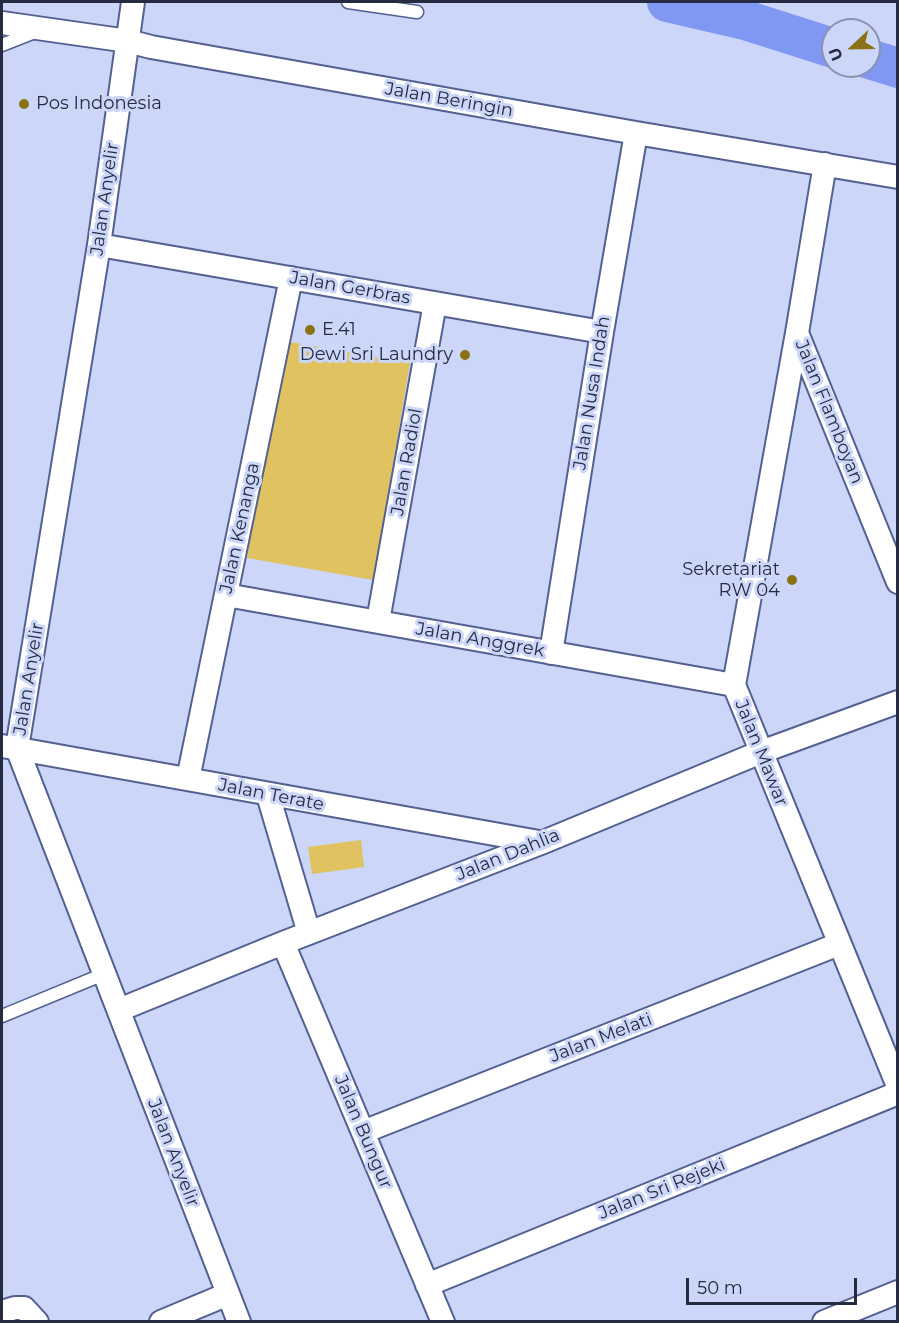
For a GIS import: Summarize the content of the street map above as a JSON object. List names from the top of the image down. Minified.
{"streets":{"street":["Jalan Beringin","Jalan Anyelir","Jalan Gerbras","Jalan Nusa Indah","Jalan Flamboyan","Jalan Radiol","Jalan Kenanga","Jalan Anggrek","Jalan Mawar","Jalan Terate","Jalan Dahlia","Jalan Melati","Jalan Bungur","Jalan Sri Rejeki"]},"crossings":[["Jalan Beringin","Jalan Anyelir"],["Jalan Beringin","Jalan Nusa Indah"],["Jalan Beringin","Jalan Flamboyan"],["Jalan Anyelir","Jalan Gerbras"],["Jalan Anyelir","Jalan Terate"],["Jalan Anyelir","Jalan Dahlia"],["Jalan Gerbras","Jalan Nusa Indah"],["Jalan Gerbras","Jalan Radiol"],["Jalan Gerbras","Jalan Kenanga"],["Jalan Nusa Indah","Jalan Anggrek"],["Jalan Flamboyan","Jalan Mawar"],["Jalan Radiol","Jalan Anggrek"],["Jalan Kenanga","Jalan Anggrek"],["Jalan Kenanga","Jalan Terate"],["Jalan Anggrek","Jalan Mawar"],["Jalan Mawar","Jalan Dahlia"],["Jalan Mawar","Jalan Melati"],["Jalan Terate","Jalan Dahlia"],["Jalan Dahlia","Jalan Bungur"],["Jalan Melati","Jalan Bungur"],["Jalan Bungur","Jalan Sri Rejeki"]],"places":["Pos Indonesia","E.41","Dewi Sri Laundry","Sekretariat RW 04"],"scale_bar":"50 m","north":"left"}
